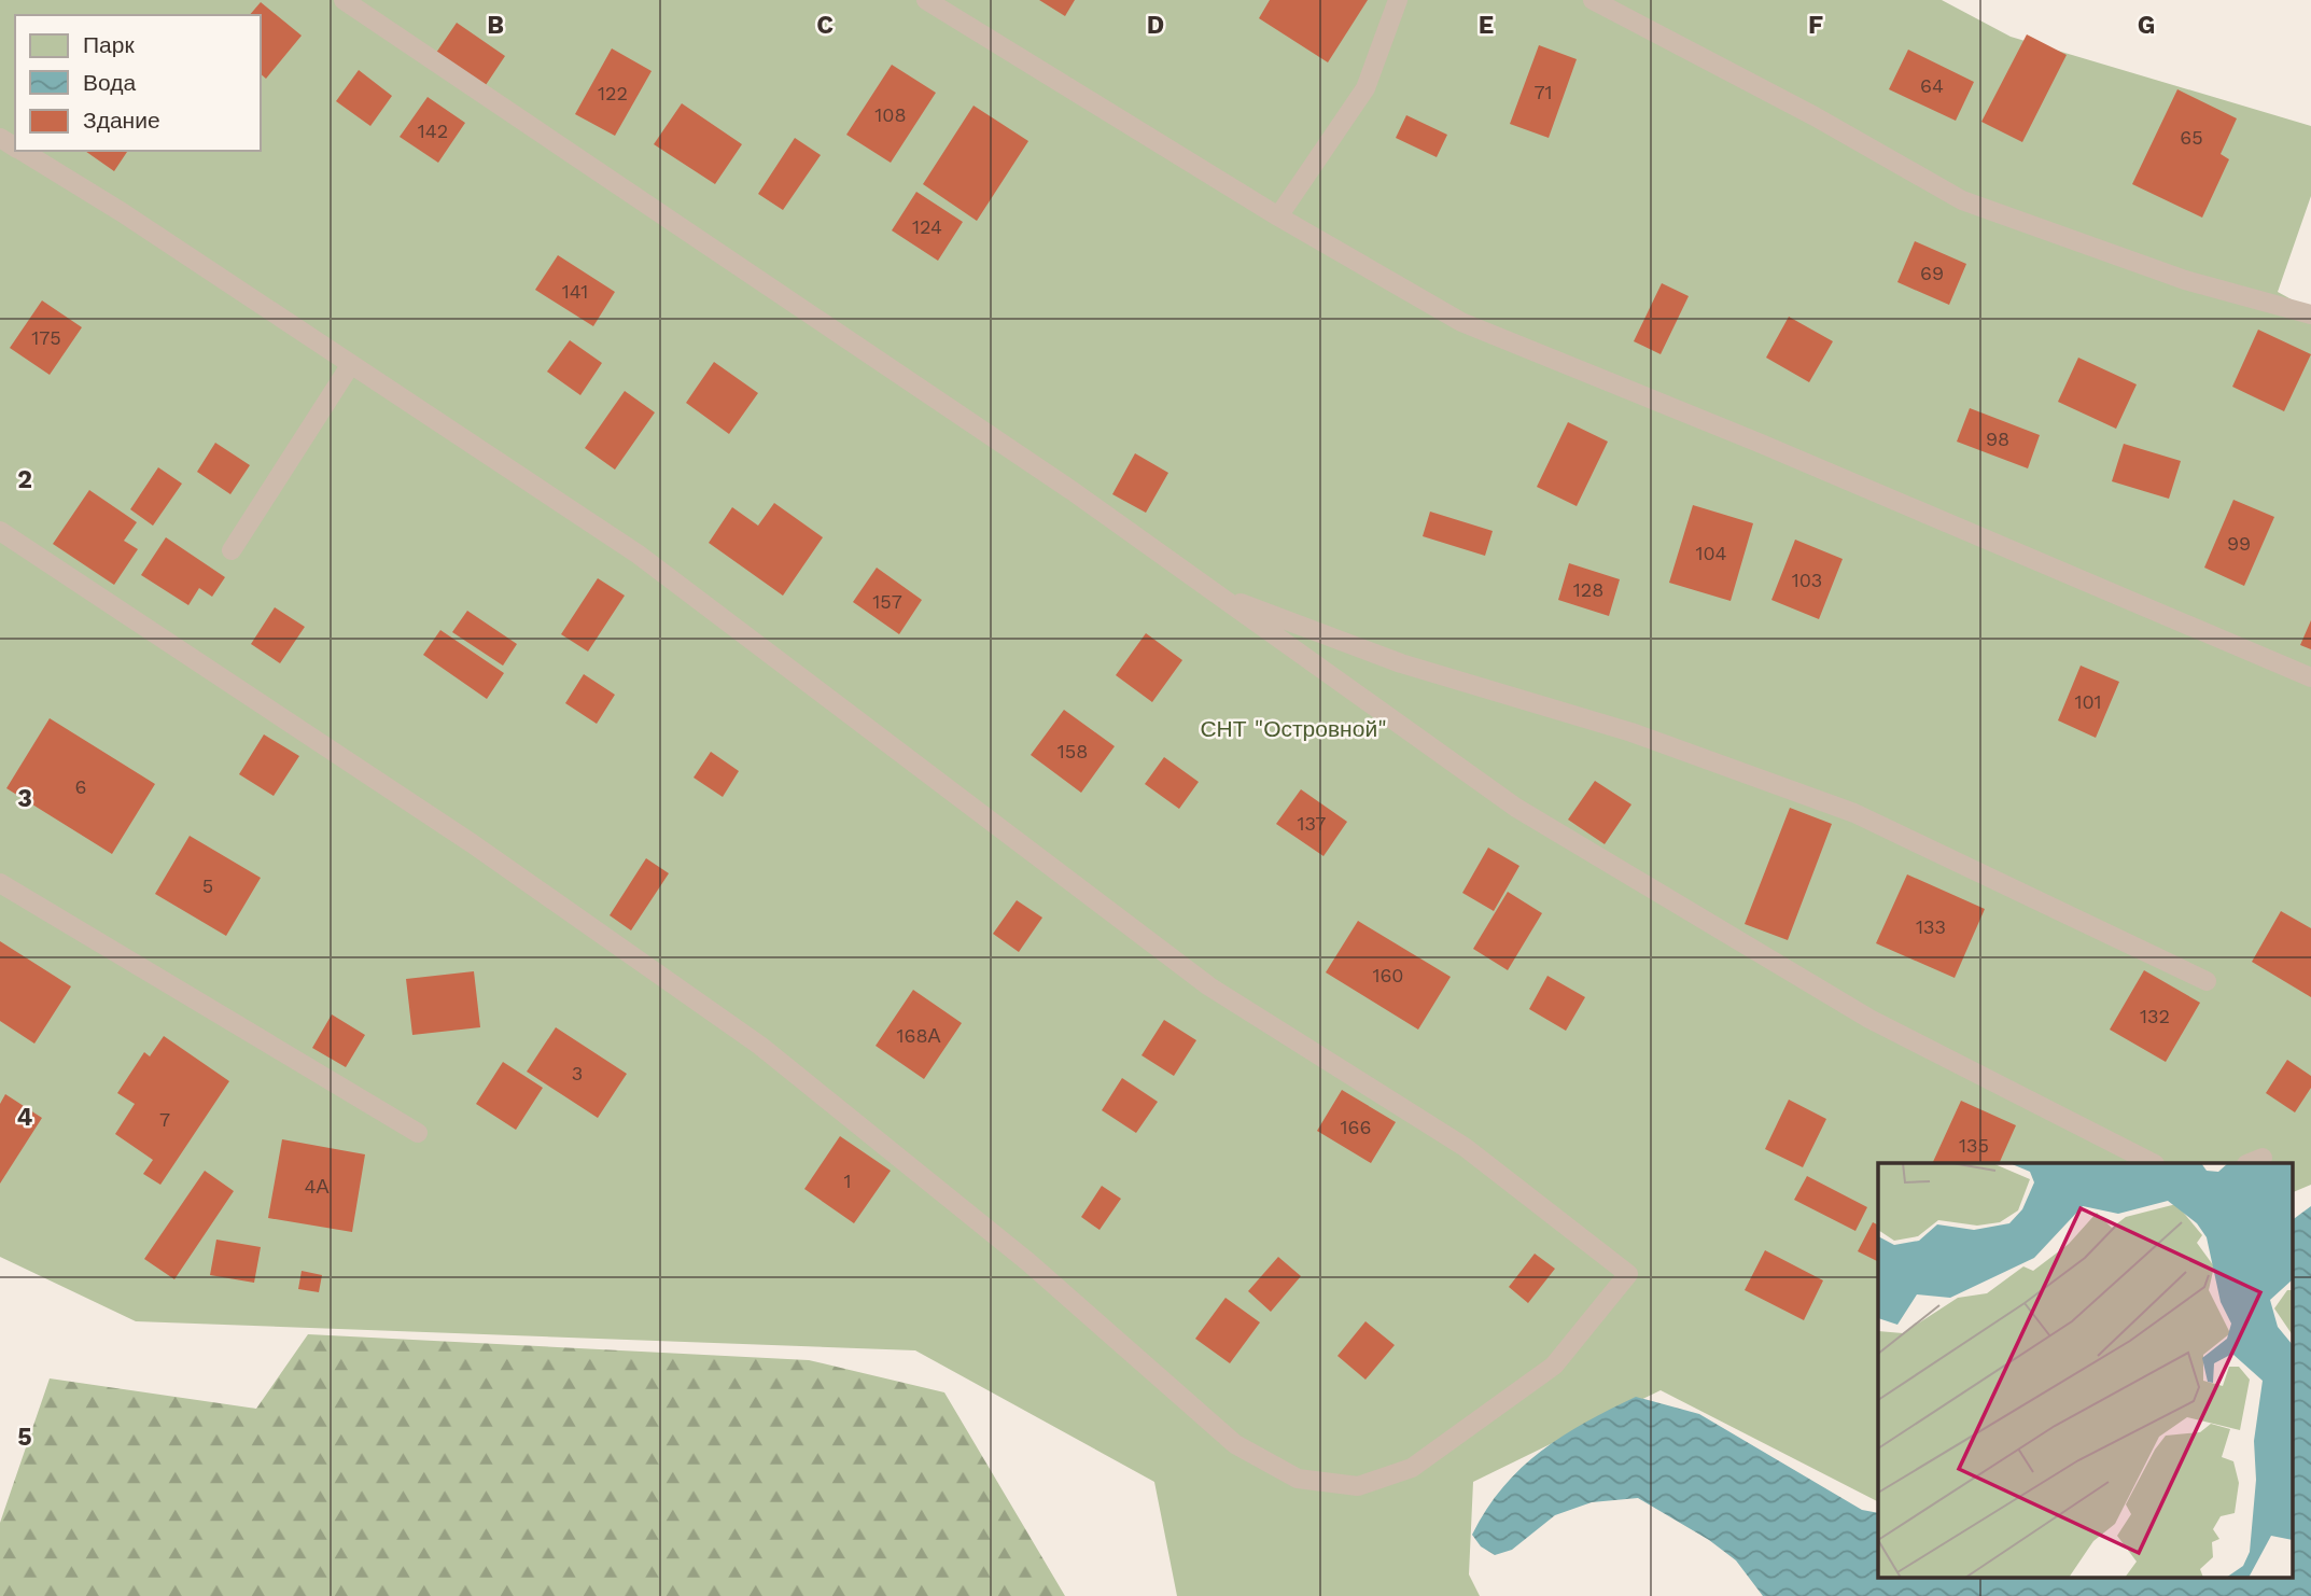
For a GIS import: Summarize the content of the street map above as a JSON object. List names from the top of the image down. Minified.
{"parks":["СНТ \"Островной\""],"house_numbers":["64","71","122","108","142","65","124","69","141","175","98","99","104","103","128","157","101","158","6","137","5","133","160","132","168А","3","7","166","135","1","4А"],"legend":["Парк","Вода","Здание"],"grid":{"columns":["B","C","D","E","F","G"],"rows":["2","3","4","5"]}}
